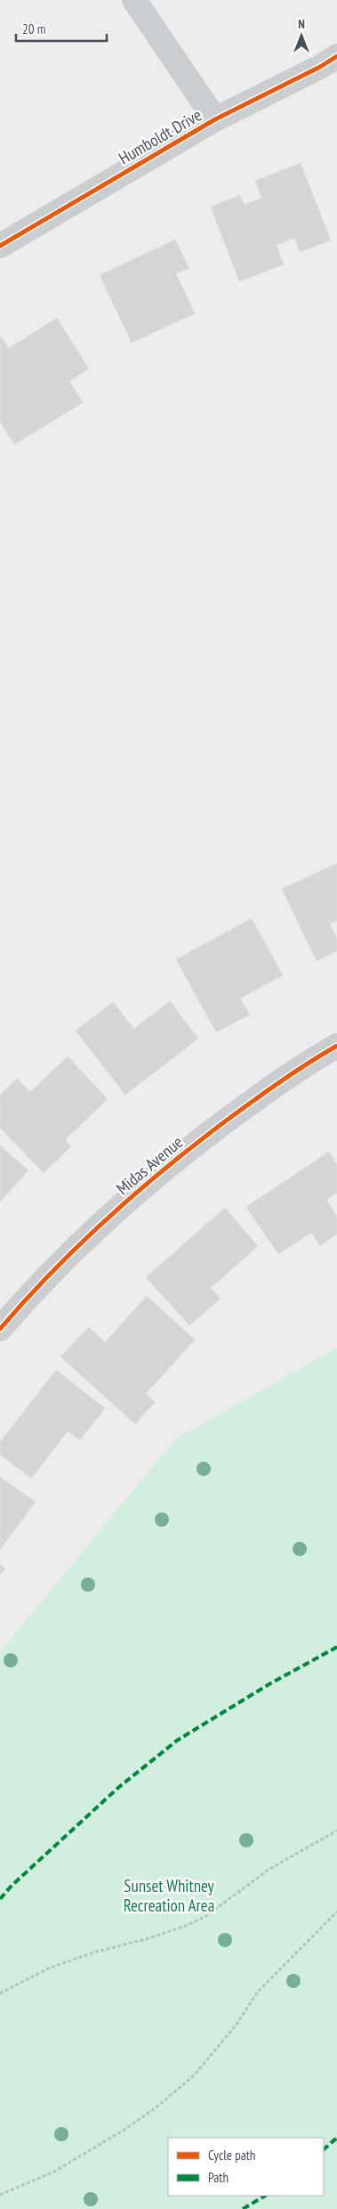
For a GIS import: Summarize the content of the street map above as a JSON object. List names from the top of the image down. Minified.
{"streets":{"street":["Humboldt Drive","Midas Avenue"]},"parks":["Sunset Whitney Recreation Area"],"legend":["Cycle path","Path"],"scale_bar":"20 m","north":"top"}
